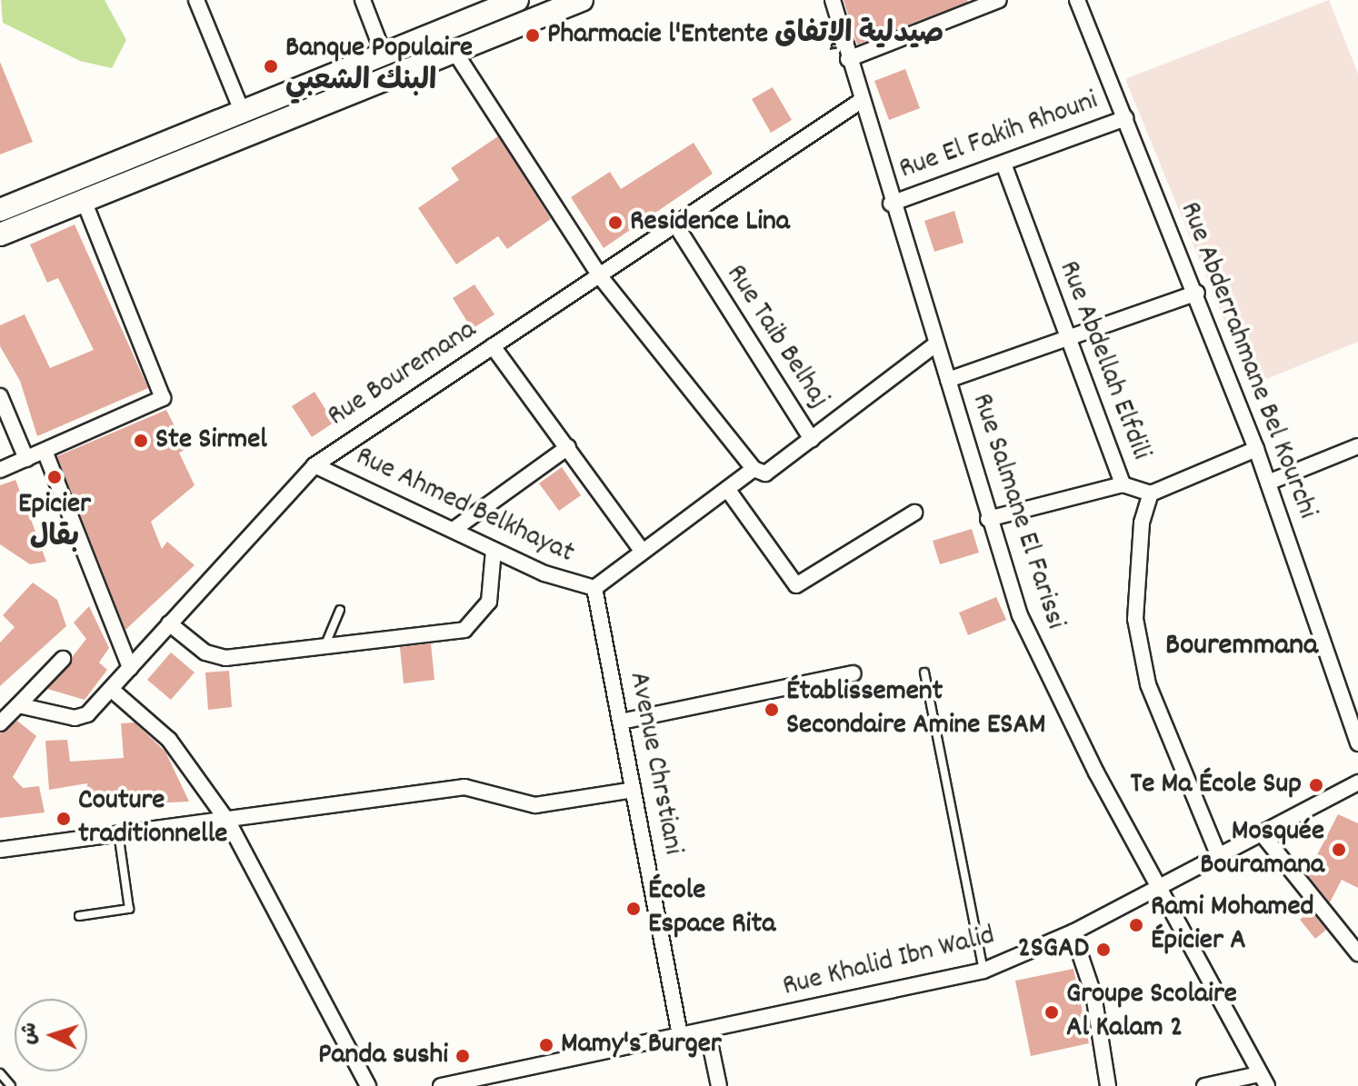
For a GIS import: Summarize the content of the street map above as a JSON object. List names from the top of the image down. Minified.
{"streets":{"street":["Rue El Fakih Rhouni","Rue Taib Belhaj","Rue Abdellah Elfdili","Rue Abderrahmane Bel Kourchi","Rue Bouremana","Rue Ahmed Belkhayat","Rue Salmane El Farissi","Avenue Chrstiani","Rue Khalid Ibn Walid"]},"crossings":[["Rue El Fakih Rhouni","Rue Abdellah Elfdili"],["Rue El Fakih Rhouni","Rue Abderrahmane Bel Kourchi"],["Rue El Fakih Rhouni","Rue Salmane El Farissi"],["Rue Taib Belhaj","Rue Bouremana"],["Rue Abdellah Elfdili","Rue Salmane El Farissi"],["Rue Bouremana","Rue Ahmed Belkhayat"],["Rue Bouremana","Rue Salmane El Farissi"],["Rue Ahmed Belkhayat","Avenue Chrstiani"],["Rue Salmane El Farissi","Rue Khalid Ibn Walid"],["Avenue Chrstiani","Rue Khalid Ibn Walid"]],"districts":["Bouremmana"],"places":["Pharmacie l'Entente صيدلية الإتفاق","Banque Populaire البنك الشعبي","Residence Lina","Ste Sirmel","Epicier بقال","Établissement Secondaire Amine ESAM","Te Ma École Sup","Couture traditionnelle","Mosquée Bouramana","École Espace Rita","Rami Mohamed Épicier A","2SGAD","Groupe Scolaire Al Kalam 2","Mamy's Burger","Panda sushi"],"north":"left"}
